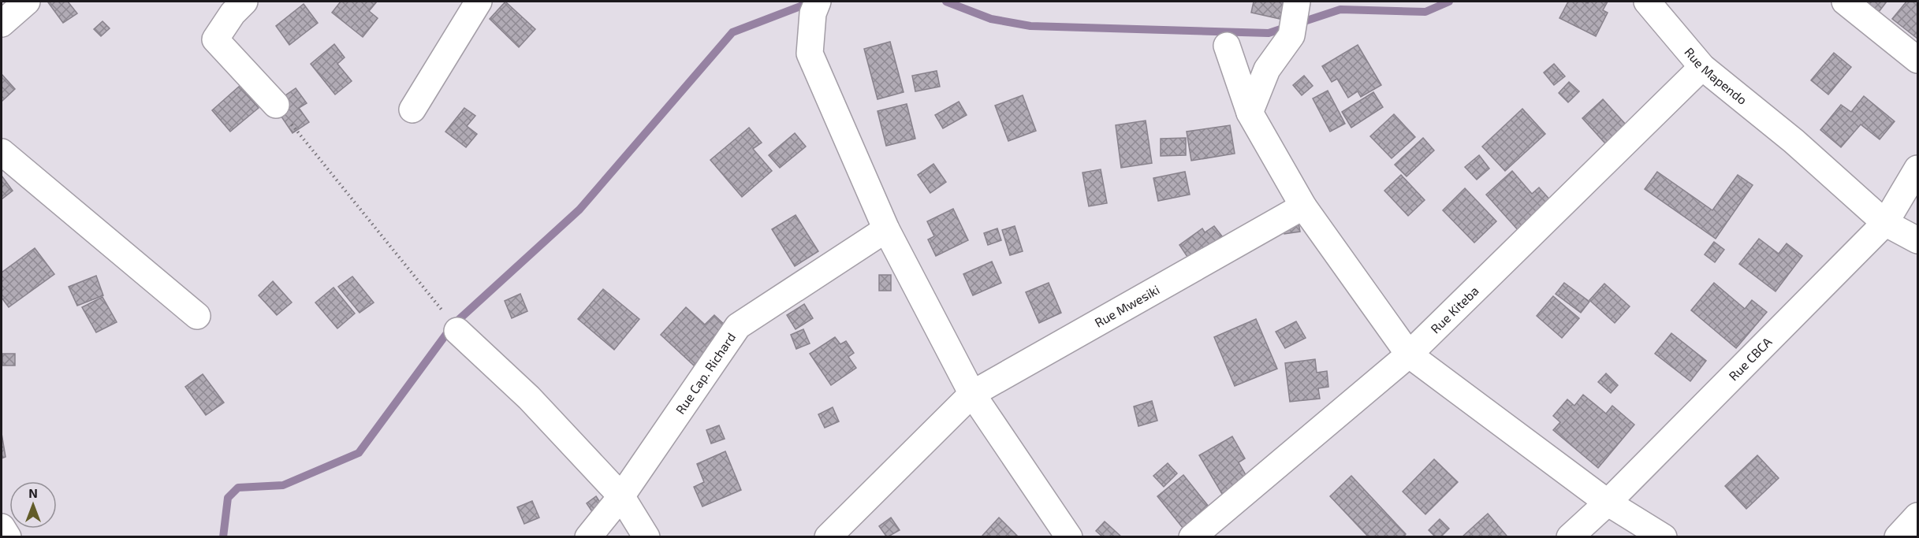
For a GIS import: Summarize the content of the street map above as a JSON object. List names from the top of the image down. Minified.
{"streets":{"street":["Rue Mapendo","Rue Mwesiki","Rue Kiteba","Rue CBCA","Rue Cap. Richard"]},"crossings":[["Rue Mapendo","Rue Kiteba"],["Rue Mapendo","Rue CBCA"]],"north":"top"}
